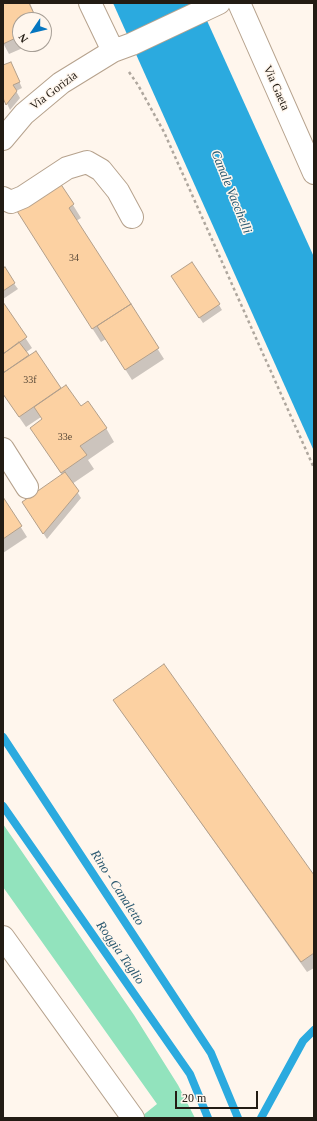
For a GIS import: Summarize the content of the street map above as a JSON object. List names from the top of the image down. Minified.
{"streets":{"street":["Via Gaeta","Via Gorizia"]},"water":["Canale Vacchelli","Rino - Canaletto","Roggia Taglio"],"house_numbers":["34","33f","33e"],"scale_bar":"20 m","north":"bottom left"}
